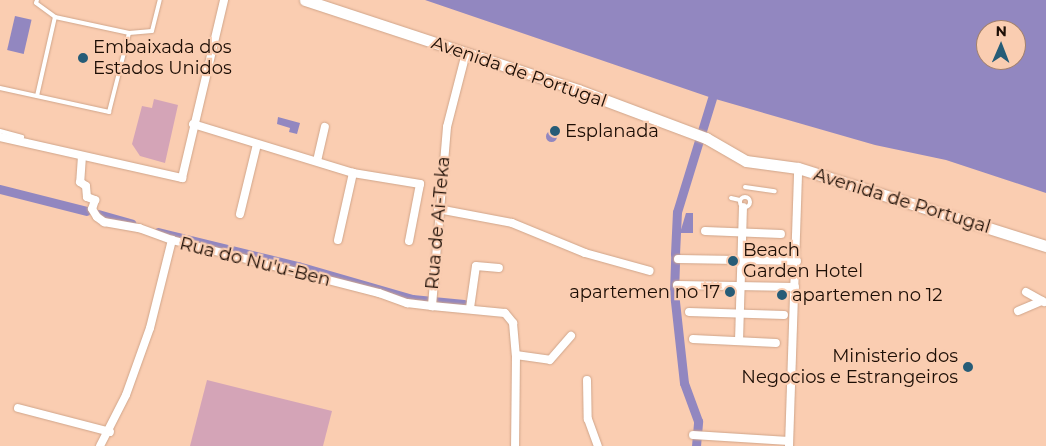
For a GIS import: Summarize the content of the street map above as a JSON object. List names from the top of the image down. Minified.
{"streets":{"main road":["Avenida de Portugal"],"street":["Rua de Ai-Teka","Rua do Nu'u-Ben"]},"crossings":[["Avenida de Portugal","Rua de Ai-Teka"],["Rua de Ai-Teka","Rua do Nu'u-Ben"]],"places":["Embaixada dos Estados Unidos","Esplanada","Beach Garden Hotel","apartemen no 17","apartemen no 12","Ministerio dos Negocios e Estrangeiros"],"north":"top"}
